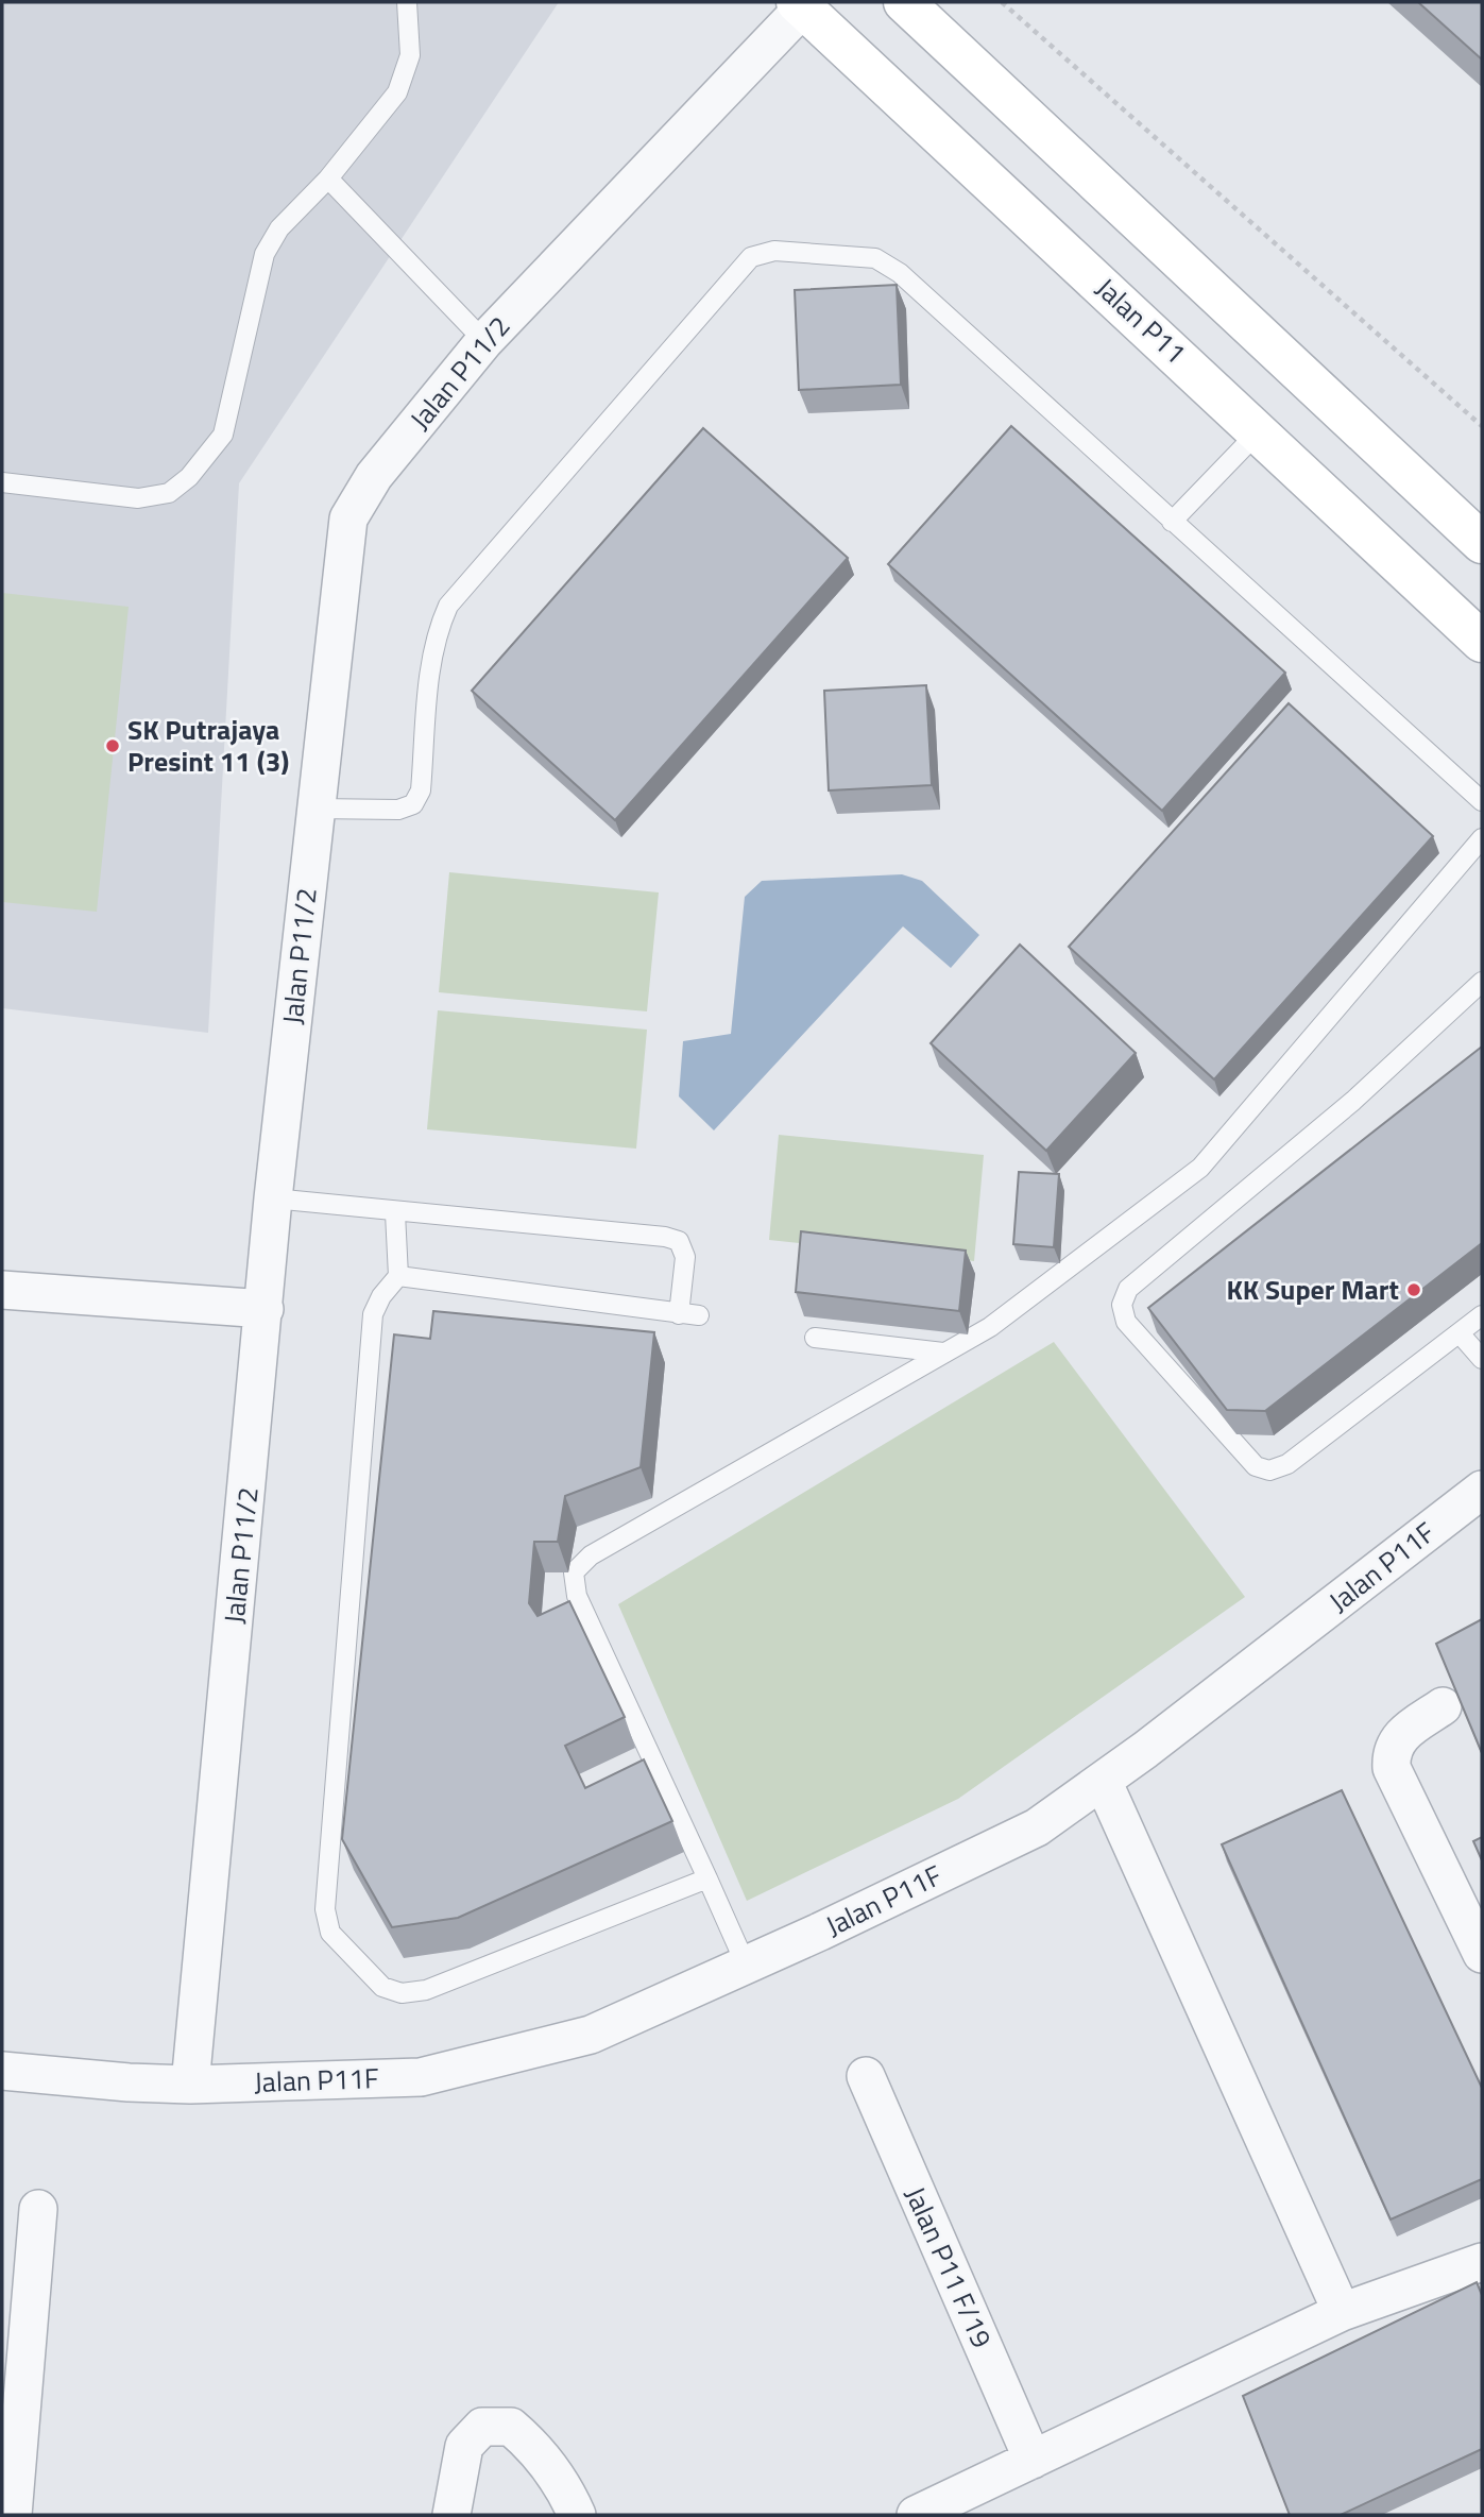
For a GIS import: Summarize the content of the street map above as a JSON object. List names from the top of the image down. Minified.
{"streets":{"main road":["Jalan P11"],"street":["Jalan P11/2","Jalan P11F","Jalan P11 F/19"]},"crossings":[["Jalan P11","Jalan P11/2"],["Jalan P11/2","Jalan P11F"]],"places":["SK Putrajaya Presint 11 (3)","KK Super Mart"]}
